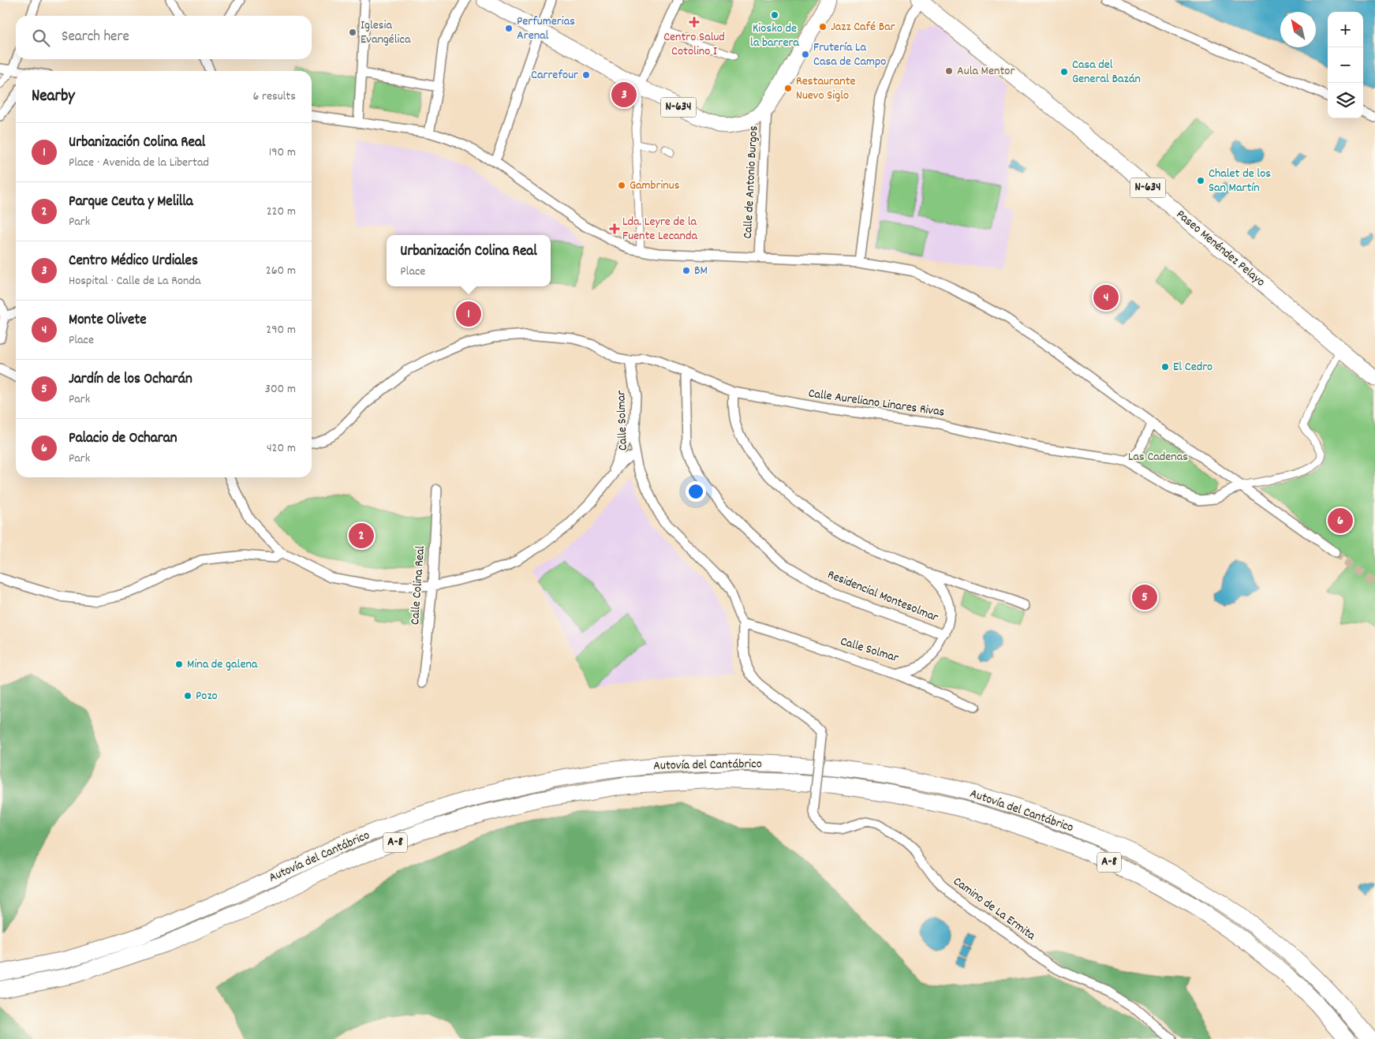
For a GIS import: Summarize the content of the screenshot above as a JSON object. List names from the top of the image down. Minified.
{"streets":{"highway":["N-634","Paseo Menéndez Pelayo","Autovía del Cantábrico","A-8"],"street":["Calle de Antonio Burgos","Calle Aureliano Linares Rivas","Calle Solmar","Calle Colina Real","Residencial Montesolmar","Camino de La Ermita"]},"crossings":[["N-634","Calle de Antonio Burgos"],["Calle Aureliano Linares Rivas","Calle Solmar"],["Calle Aureliano Linares Rivas","Residencial Montesolmar"],["Calle Solmar","Residencial Montesolmar"],["Calle Solmar","Camino de La Ermita"]],"parks":["Las Cadenas"],"places":{"other":["Kiosko de la barrera","Jazz Café Bar","Perfumerias Arenal","Iglesia Evangélica","Frutería La Casa de Campo","Aula Mentor","Casa del General Bazán","Carrefour","Restaurante Nuevo Siglo","Chalet de los San Martín","Gambrinus","BM","El Cedro","Mina de galena","Pozo"],"health":["Centro Salud Cotolino I","Lda. Leyre de la Fuente Lecanda"]},"north":"top left","page":{"map_buttons":["+","−"],"search":"Search here","heading":["Nearby","6 results"],"pins":["3","4","1","6","2","5"],"list":[{"mark":"1","name":"Urbanización Colina Real","note":"Place · Avenida de la Libertad","value":"190 m"},{"mark":"2","name":"Parque Ceuta y Melilla","note":"Park","value":"220 m"},{"mark":"3","name":"Centro Médico Urdiales","note":"Hospital · Calle de La Ronda","value":"260 m"},{"mark":"4","name":"Monte Olivete","note":"Place","value":"290 m"},{"mark":"5","name":"Jardín de los Ocharán","note":"Park","value":"300 m"},{"mark":"6","name":"Palacio de Ocharan","note":"Park","value":"420 m"}],"popup":["Urbanización Colina Real","Place"]}}
